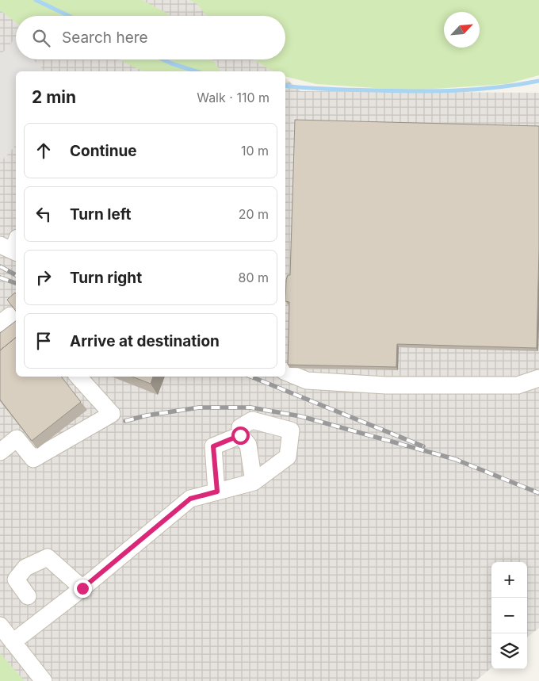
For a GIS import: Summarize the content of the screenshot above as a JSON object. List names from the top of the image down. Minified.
{"north":"top right","page":{"search":"Search here","heading":["2 min","Walk · 110 m"],"list":[["Continue","10 m"],["Turn left","20 m"],["Turn right","80 m"],"Arrive at destination"],"map_buttons":["+","−"]}}
